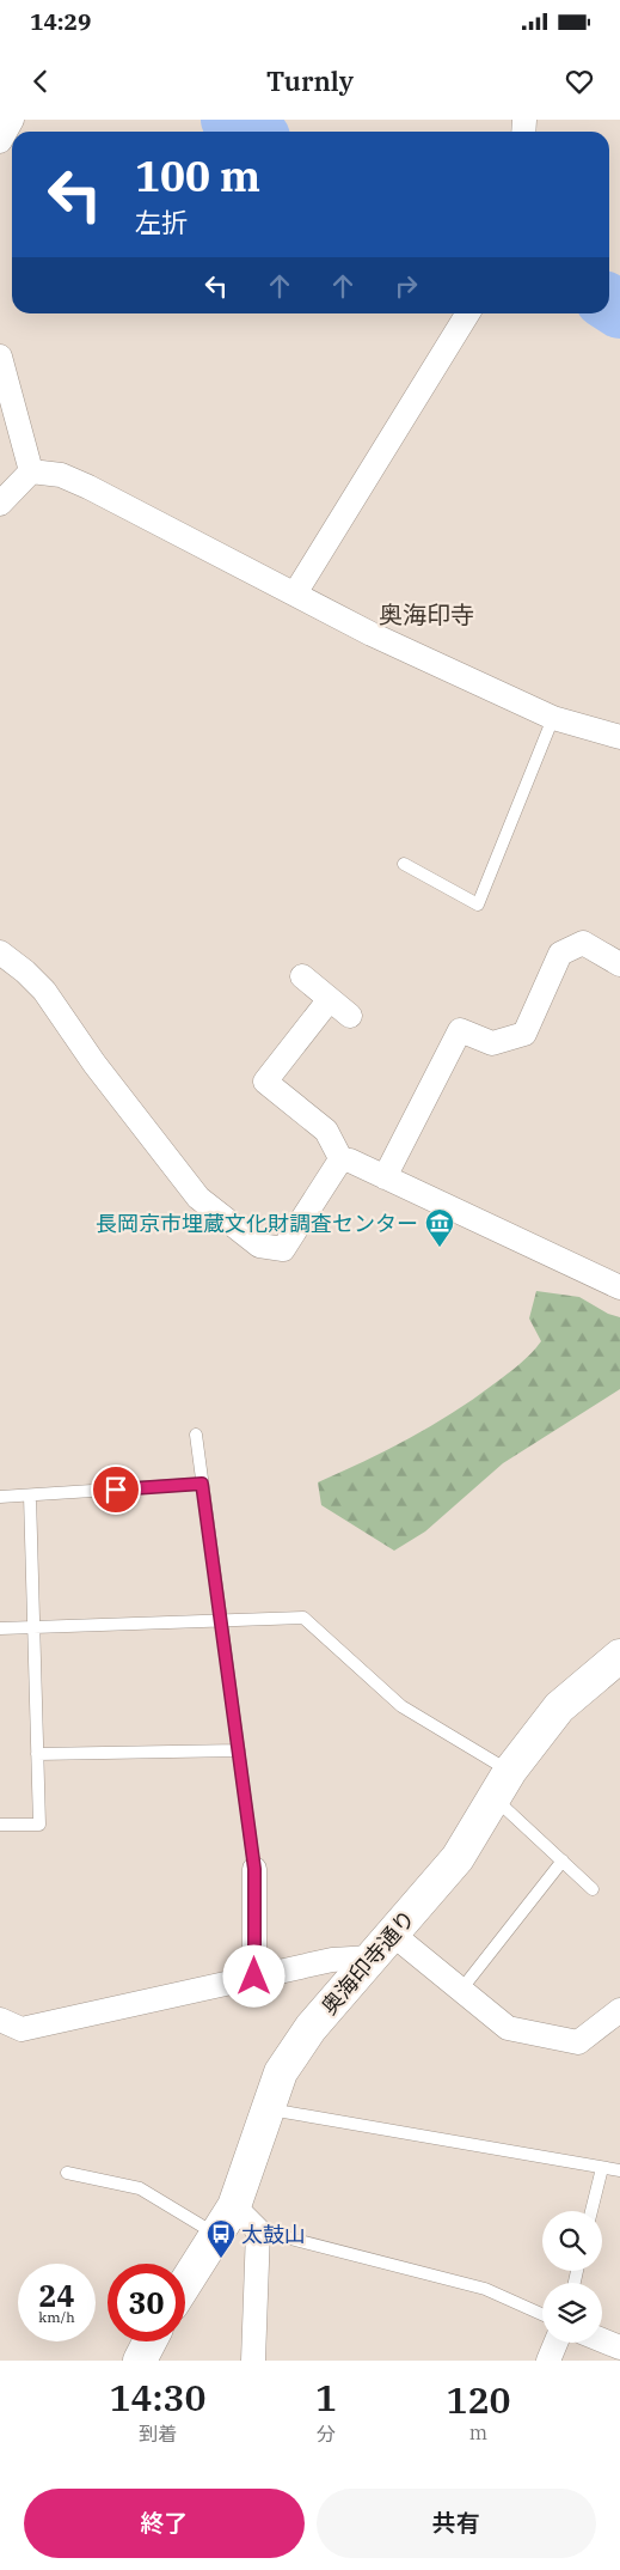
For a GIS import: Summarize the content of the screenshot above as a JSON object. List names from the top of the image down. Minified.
{"streets":{"street":["奥海印寺通り"]},"districts":["奥海印寺"],"places":{"museum":["長岡京市埋蔵文化財調査センター"],"bus stop":["太鼓山"]},"page":{"status":"14:29","header":"Turnly","turn":["100 m","左折"],"speed":"24 km/h","limit":"30","eta":["14:30","到着","1","分","120","m"],"buttons":["終了","共有"]}}
